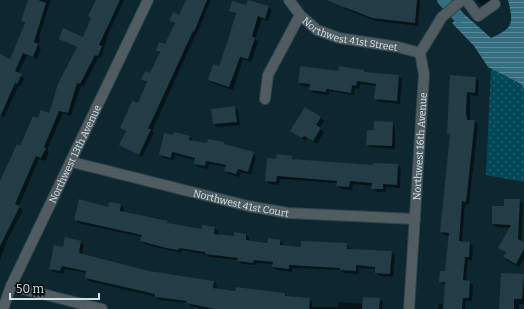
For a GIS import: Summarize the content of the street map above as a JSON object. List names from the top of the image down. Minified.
{"streets":{"street":["Northwest 41st Street","Northwest 16th Avenue","Northwest 13th Avenue","Northwest 41st Court"]},"crossings":[["Northwest 41st Street","Northwest 16th Avenue"],["Northwest 16th Avenue","Northwest 41st Court"],["Northwest 13th Avenue","Northwest 41st Court"]],"scale_bar":"50 m"}
